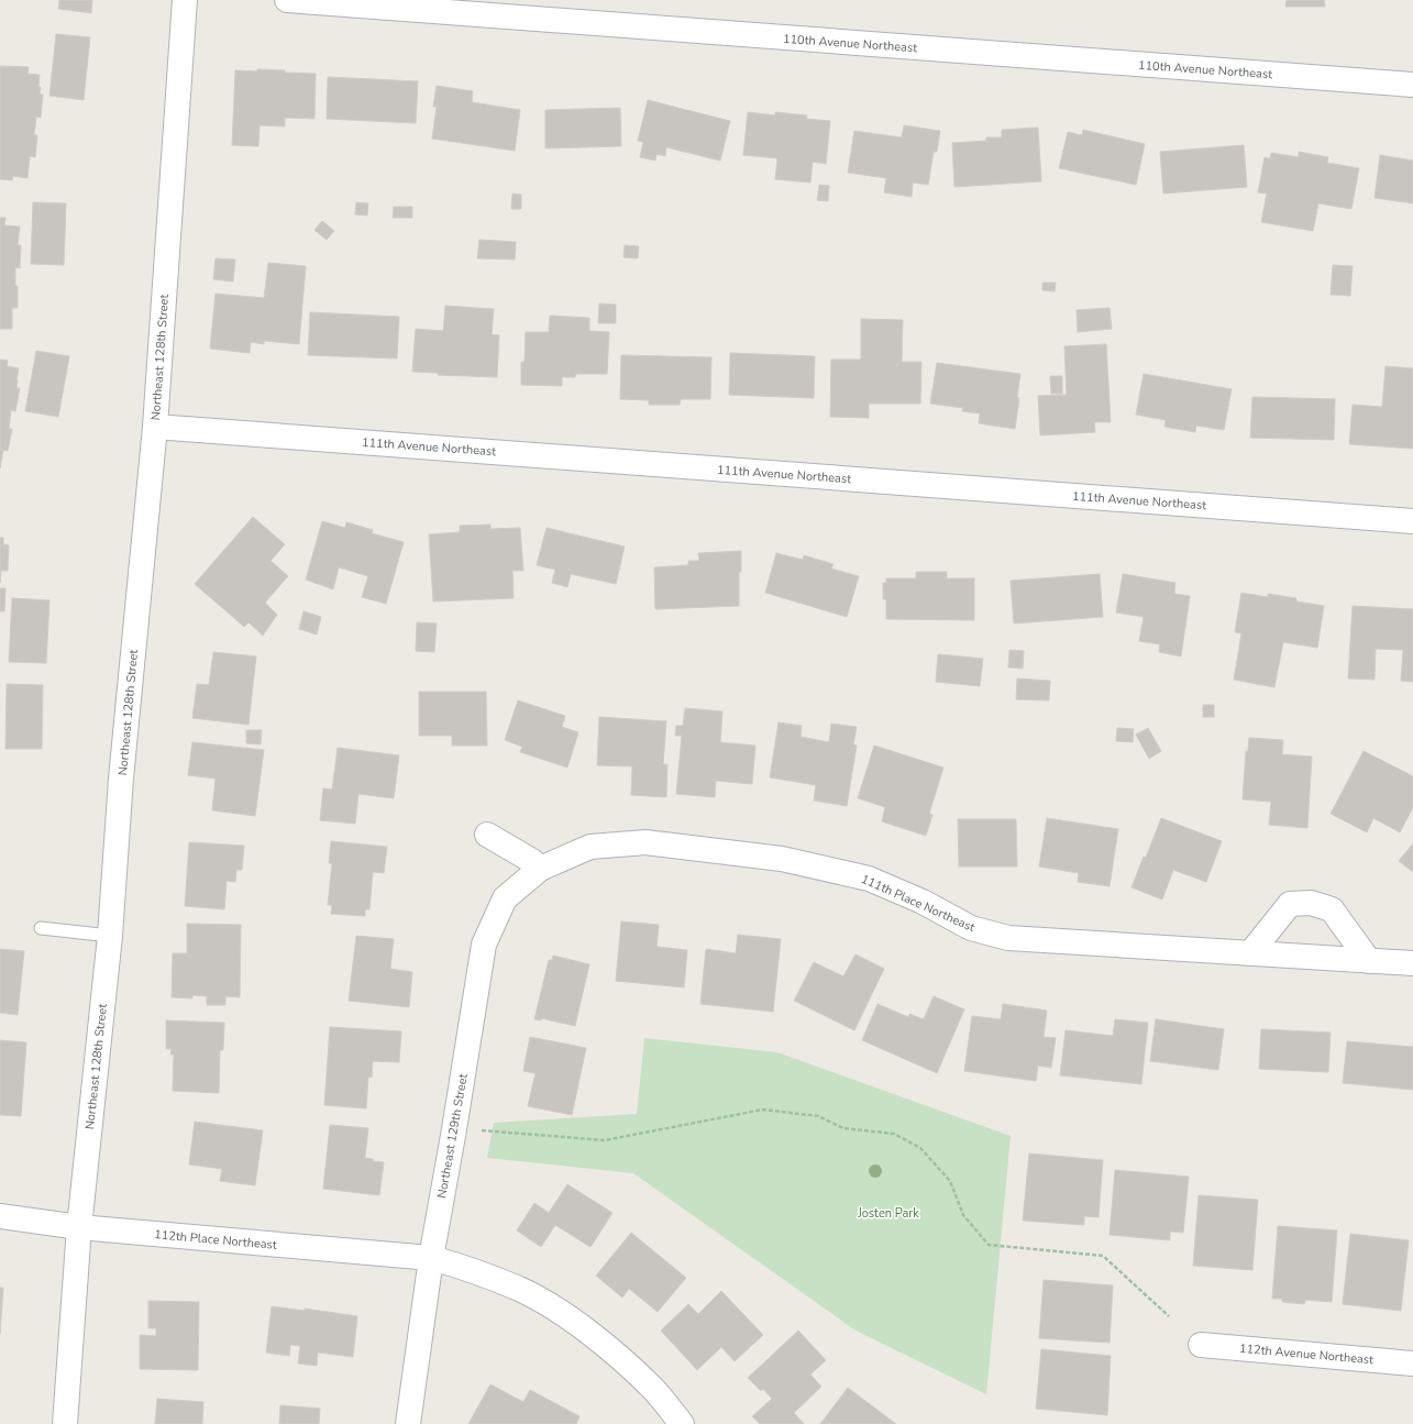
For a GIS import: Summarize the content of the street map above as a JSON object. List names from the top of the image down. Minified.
{"streets":{"street":["110th Avenue Northeast","Northeast 128th Street","111th Avenue Northeast","111th Place Northeast","Northeast 129th Street","112th Place Northeast","112th Avenue Northeast"]},"crossings":[["Northeast 128th Street","111th Avenue Northeast"],["Northeast 128th Street","112th Place Northeast"],["111th Place Northeast","Northeast 129th Street"],["Northeast 129th Street","112th Place Northeast"]],"parks":["Josten Park"]}
